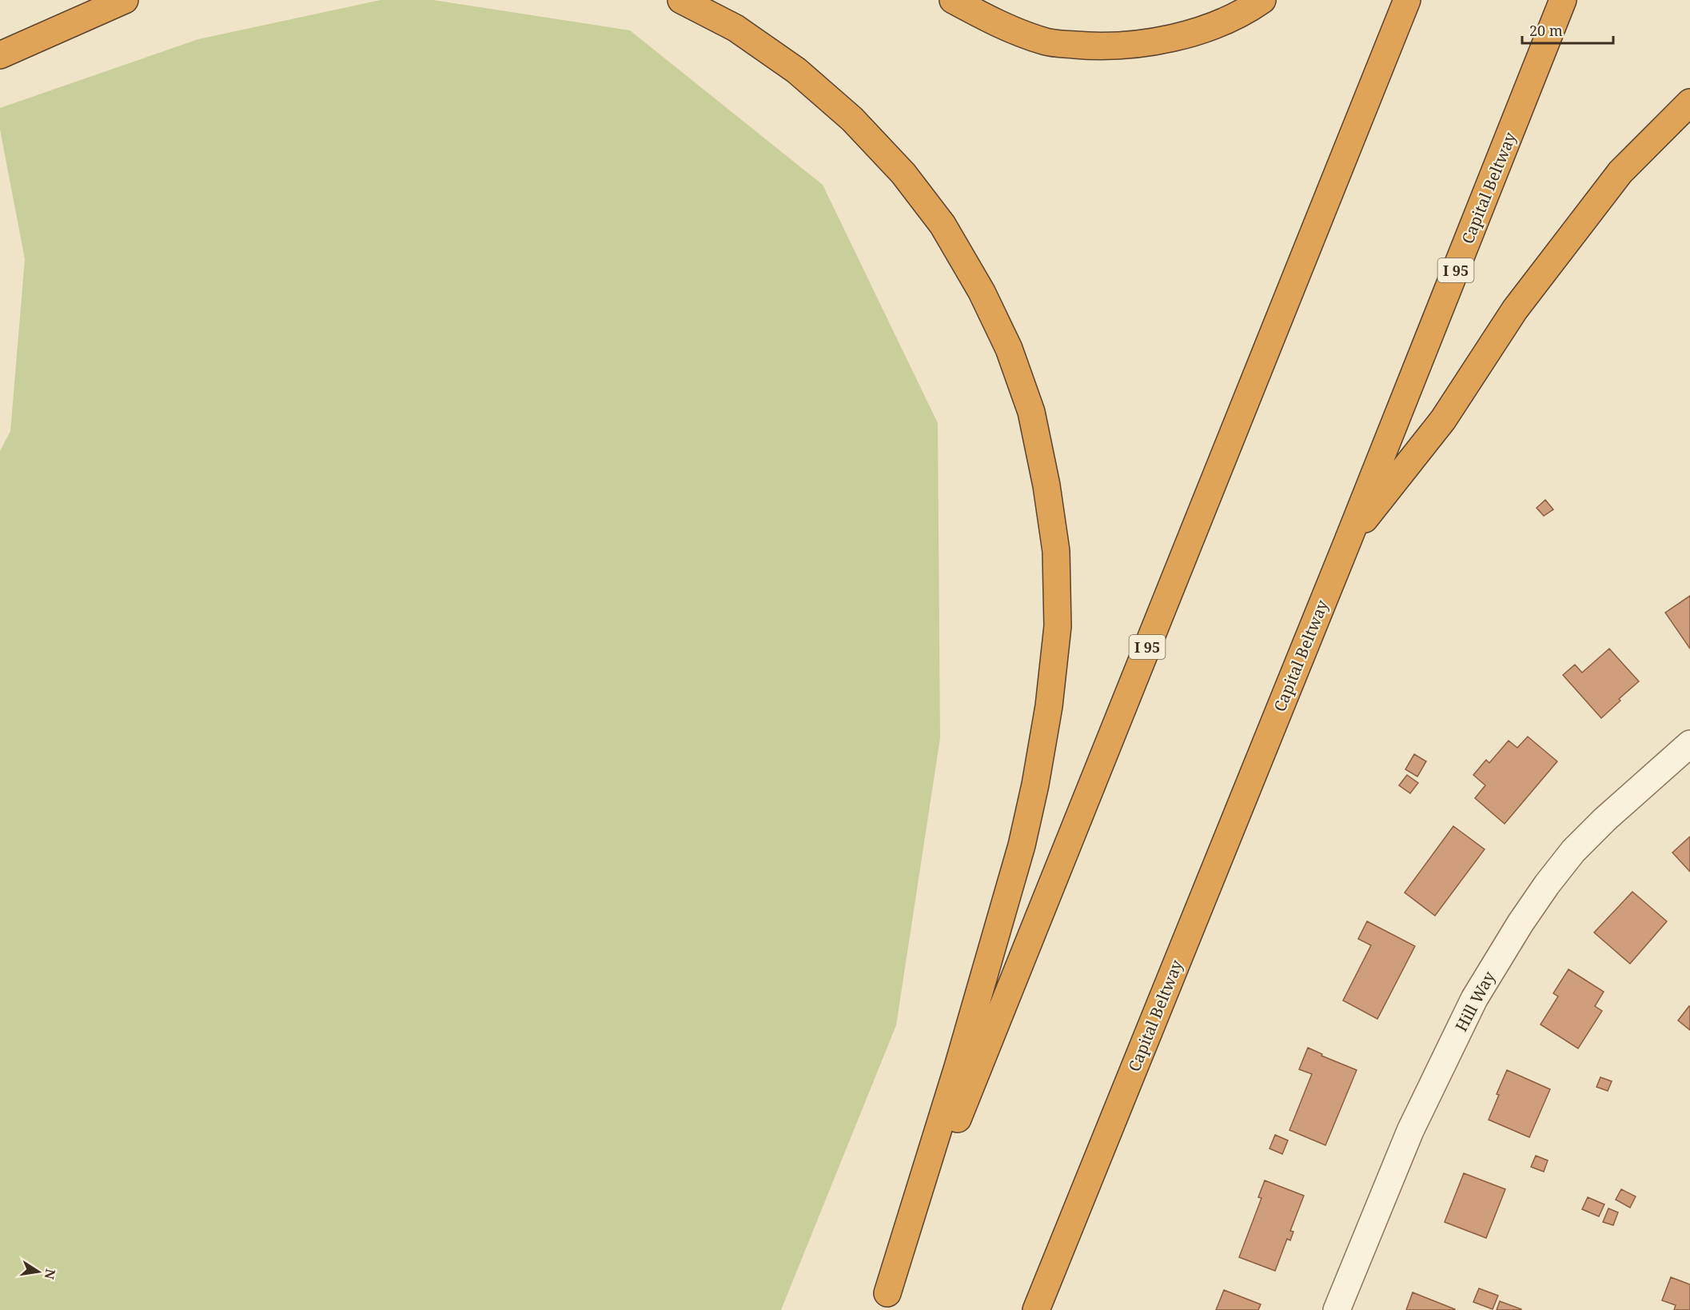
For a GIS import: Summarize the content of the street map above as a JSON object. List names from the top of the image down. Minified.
{"streets":{"highway":["Capital Beltway","I 95"],"street":["Hill Way"]},"scale_bar":"20 m","north":"right"}
